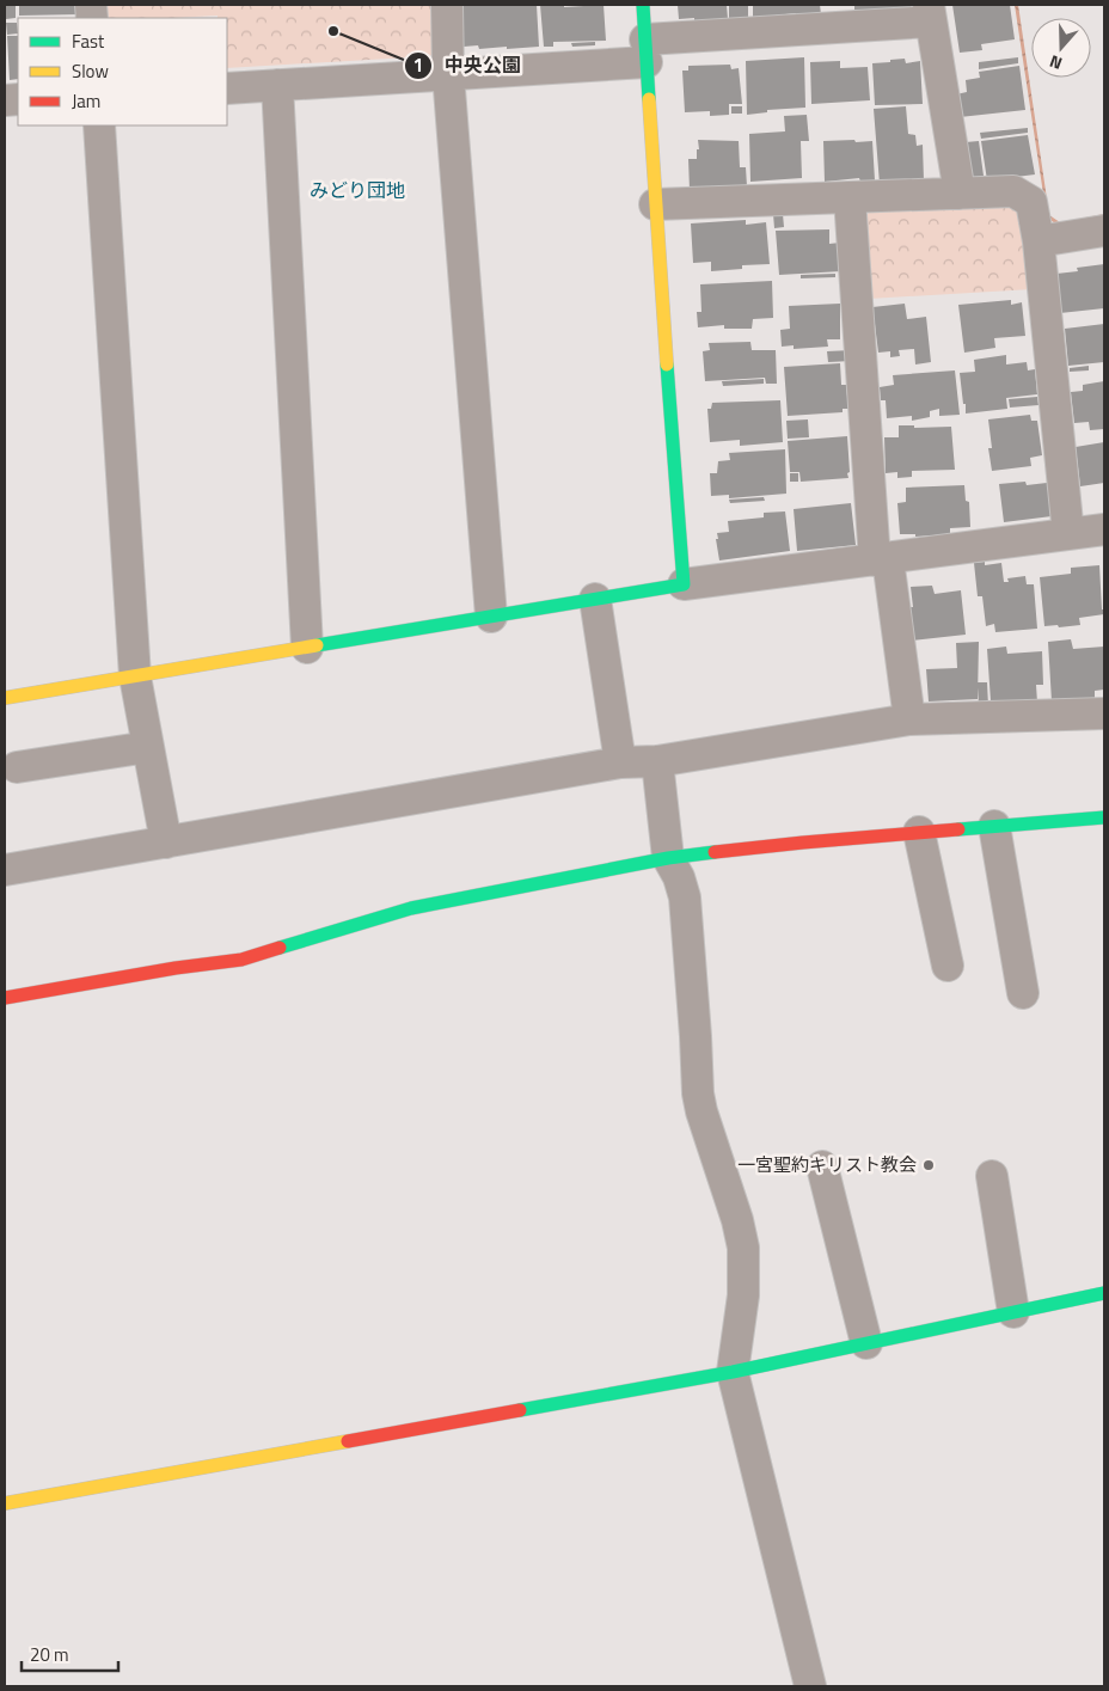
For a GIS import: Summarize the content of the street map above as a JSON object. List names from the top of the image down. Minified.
{"districts":["みどり団地"],"places":["中央公園","一宮聖約キリスト教会"],"legend":["Fast","Slow","Jam"],"scale_bar":"20 m","north":"bottom"}
